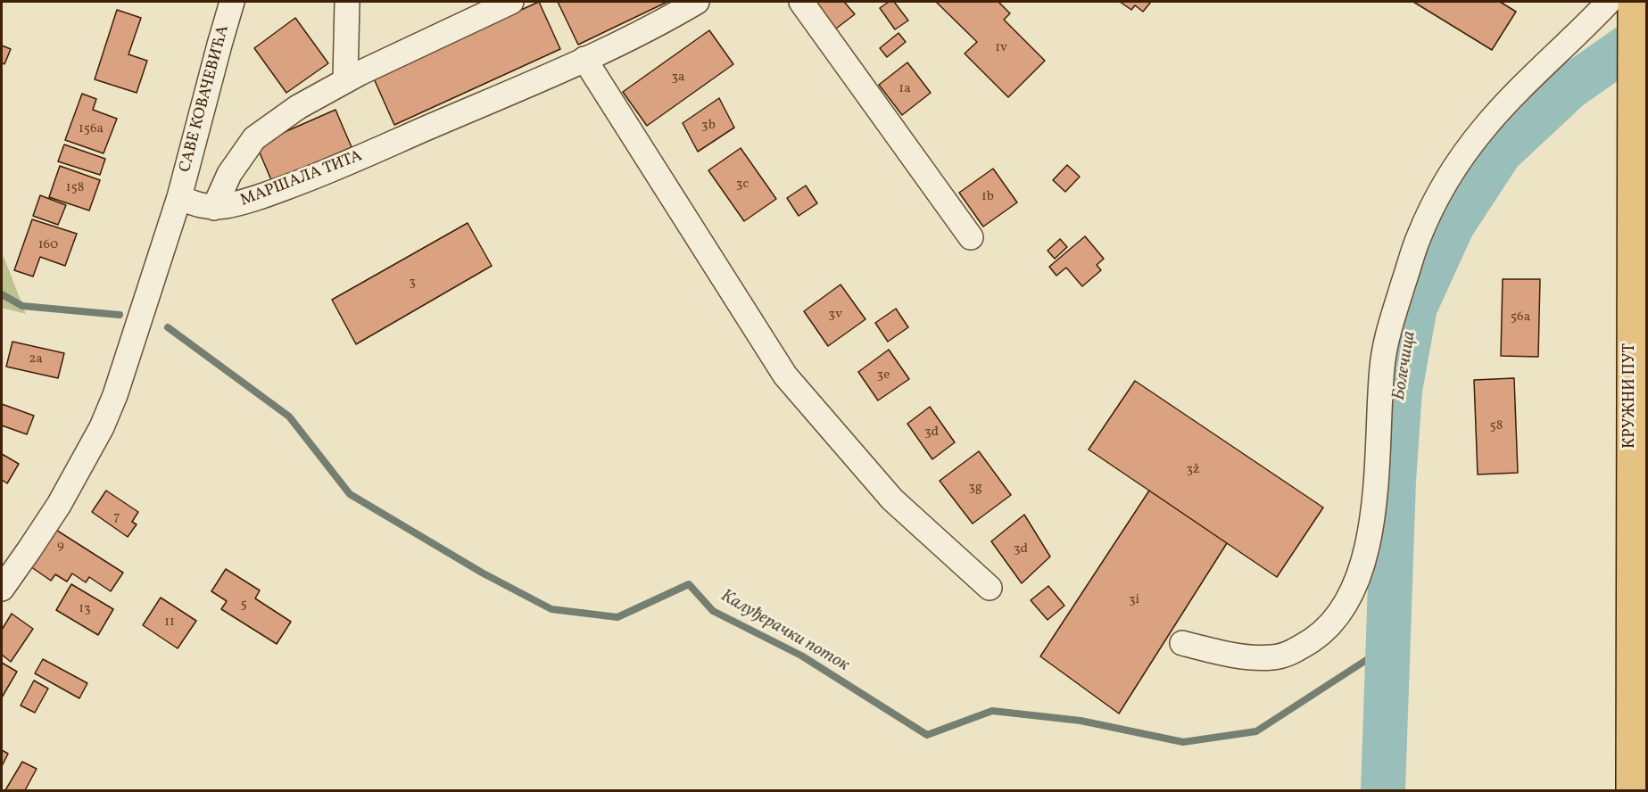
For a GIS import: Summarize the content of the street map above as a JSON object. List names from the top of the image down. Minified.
{"streets":{"main road":["КРУЖНИ ПУТ"],"street":["САВЕ КОВАЧЕВИЋА","МАРШАЛА ТИТА"]},"crossings":[["САВЕ КОВАЧЕВИЋА","МАРШАЛА ТИТА"]],"water":["Болечица","Калуђерачки поток"],"house_numbers":["1v","3a","1a","3b","156a","3c","158","1b","160","3","3v","56a","2a","3e","58","3đ","3ž","3g","7","9","3d","3i","5","13","11"]}
